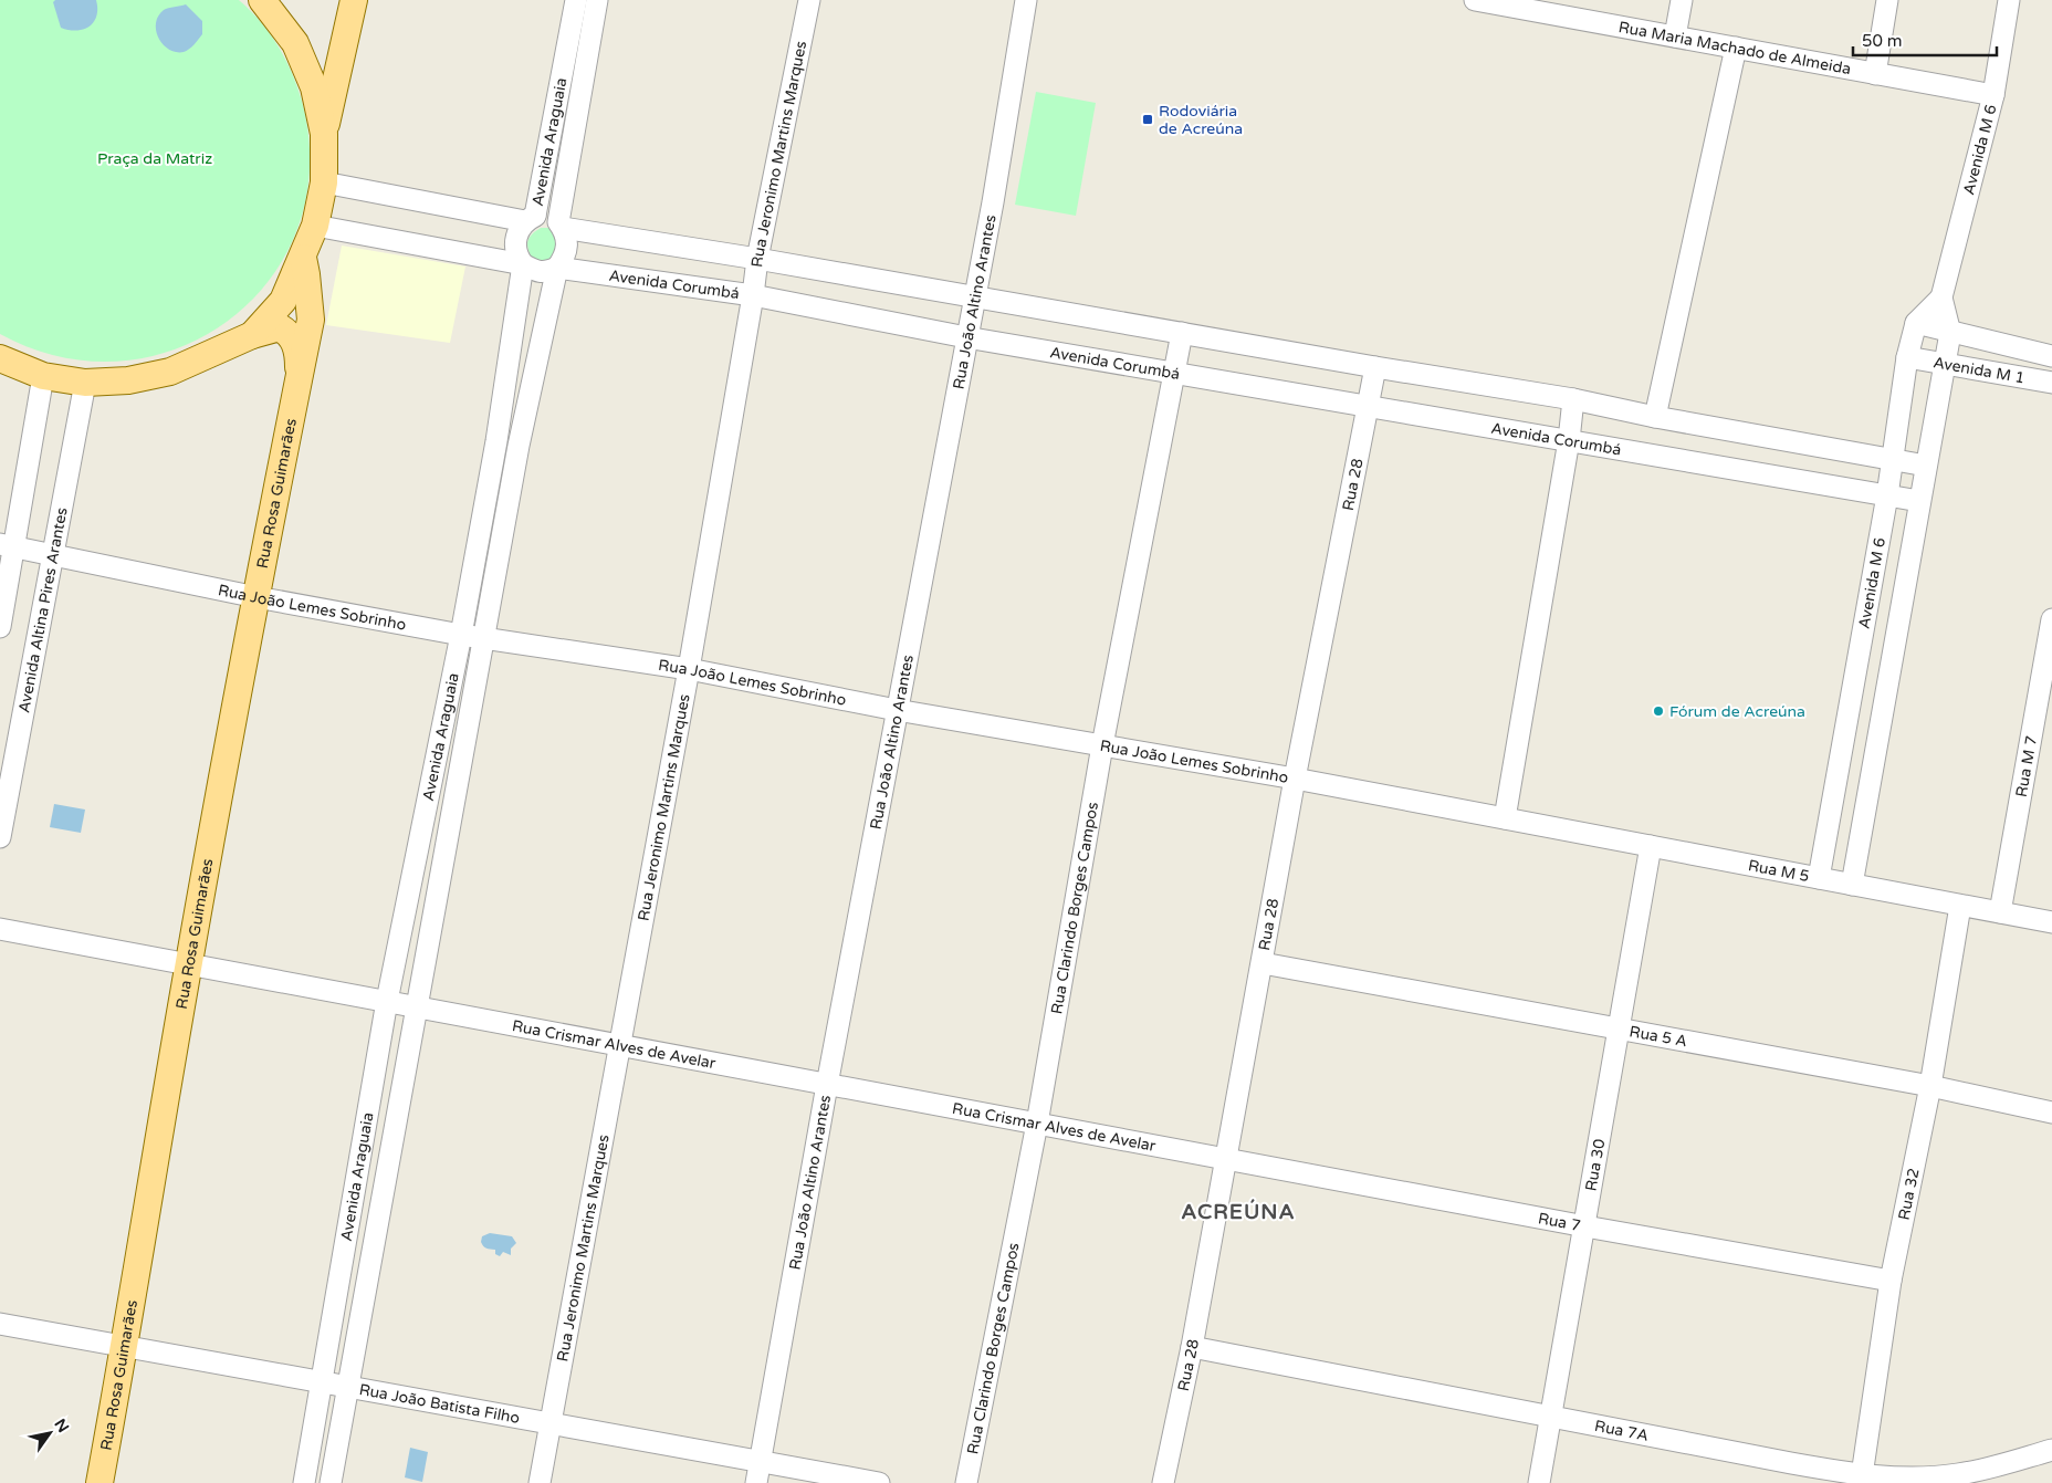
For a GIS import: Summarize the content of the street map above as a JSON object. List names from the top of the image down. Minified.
{"streets":{"main road":["Rua Rosa Guimarães"],"street":["Rua Maria Machado de Almeida","Avenida Araguaia","Avenida M 6","Rua Jeronimo Martins Marques","Avenida Corumbá","Rua João Altino Arantes","Avenida M 1","Rua 28","Rua João Lemes Sobrinho","Avenida Altina Pires Arantes","Rua M 7","Rua M 5","Rua Clarindo Borges Campos","Rua 5 A","Rua Crismar Alves de Avelar","Rua 30","Rua 32","Rua 7","Rua João Batista Filho","Rua 7A"]},"crossings":[["Rua Maria Machado de Almeida","Avenida M 6"],["Avenida Araguaia","Avenida Corumbá"],["Avenida Araguaia","Rua João Lemes Sobrinho"],["Avenida Araguaia","Rua Crismar Alves de Avelar"],["Avenida Araguaia","Rua João Batista Filho"],["Avenida M 6","Avenida Corumbá"],["Avenida M 6","Avenida M 1"],["Avenida M 6","Rua M 5"],["Rua Jeronimo Martins Marques","Avenida Corumbá"],["Rua Jeronimo Martins Marques","Rua João Lemes Sobrinho"],["Rua Jeronimo Martins Marques","Rua Crismar Alves de Avelar"],["Rua Jeronimo Martins Marques","Rua João Batista Filho"],["Avenida Corumbá","Rua João Altino Arantes"],["Avenida Corumbá","Rua 28"],["Avenida Corumbá","Rua Clarindo Borges Campos"],["Rua João Altino Arantes","Rua João Lemes Sobrinho"],["Rua João Altino Arantes","Rua Crismar Alves de Avelar"],["Rua João Altino Arantes","Rua João Batista Filho"],["Rua 28","Rua João Lemes Sobrinho"],["Rua 28","Rua 5 A"],["Rua 28","Rua Crismar Alves de Avelar"],["Rua 28","Rua 7"],["Rua 28","Rua 7A"],["Rua Rosa Guimarães","Rua João Lemes Sobrinho"],["Rua Rosa Guimarães","Avenida Altina Pires Arantes"],["Rua Rosa Guimarães","Rua Crismar Alves de Avelar"],["Rua Rosa Guimarães","Rua João Batista Filho"],["Rua João Lemes Sobrinho","Avenida Altina Pires Arantes"],["Rua João Lemes Sobrinho","Rua M 5"],["Rua João Lemes Sobrinho","Rua Clarindo Borges Campos"],["Rua M 7","Rua M 5"],["Rua M 5","Rua 30"],["Rua M 5","Rua 32"],["Rua Clarindo Borges Campos","Rua Crismar Alves de Avelar"],["Rua 5 A","Rua 30"],["Rua 5 A","Rua 32"],["Rua Crismar Alves de Avelar","Rua 7"],["Rua 30","Rua 7"],["Rua 30","Rua 7A"],["Rua 32","Rua 7"],["Rua 32","Rua 7A"]],"districts":["ACREÚNA"],"parks":["Praça da Matriz"],"places":{"transit":["Rodoviária de Acreúna"],"other":["Fórum de Acreúna"]},"scale_bar":"50 m","north":"top right"}
